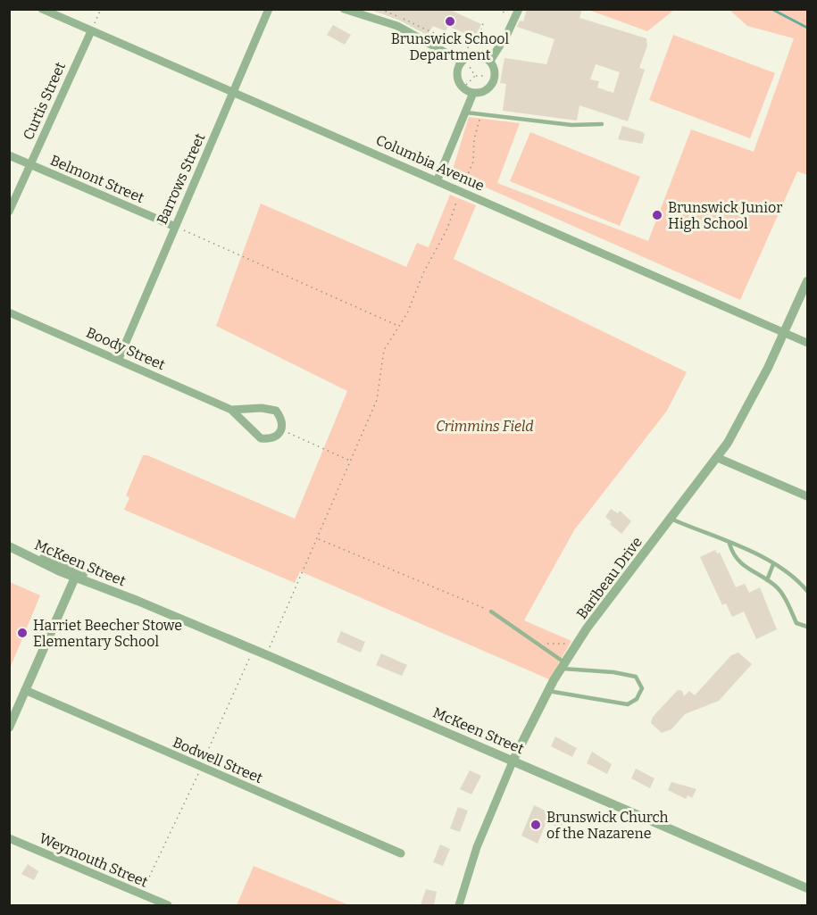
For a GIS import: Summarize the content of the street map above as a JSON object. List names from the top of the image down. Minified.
{"streets":{"street":["Curtis Street","Columbia Avenue","Belmont Street","Barrows Street","Boody Street","McKeen Street","Baribeau Drive","Bodwell Street","Weymouth Street"]},"crossings":[["Curtis Street","Columbia Avenue"],["Curtis Street","Belmont Street"],["Columbia Avenue","Barrows Street"],["Columbia Avenue","Baribeau Drive"],["Belmont Street","Barrows Street"],["Barrows Street","Boody Street"],["McKeen Street","Baribeau Drive"]],"parks":["Crimmins Field"],"places":["Brunswick School Department","Brunswick Junior High School","Harriet Beecher Stowe Elementary School","Brunswick Church of the Nazarene"]}
